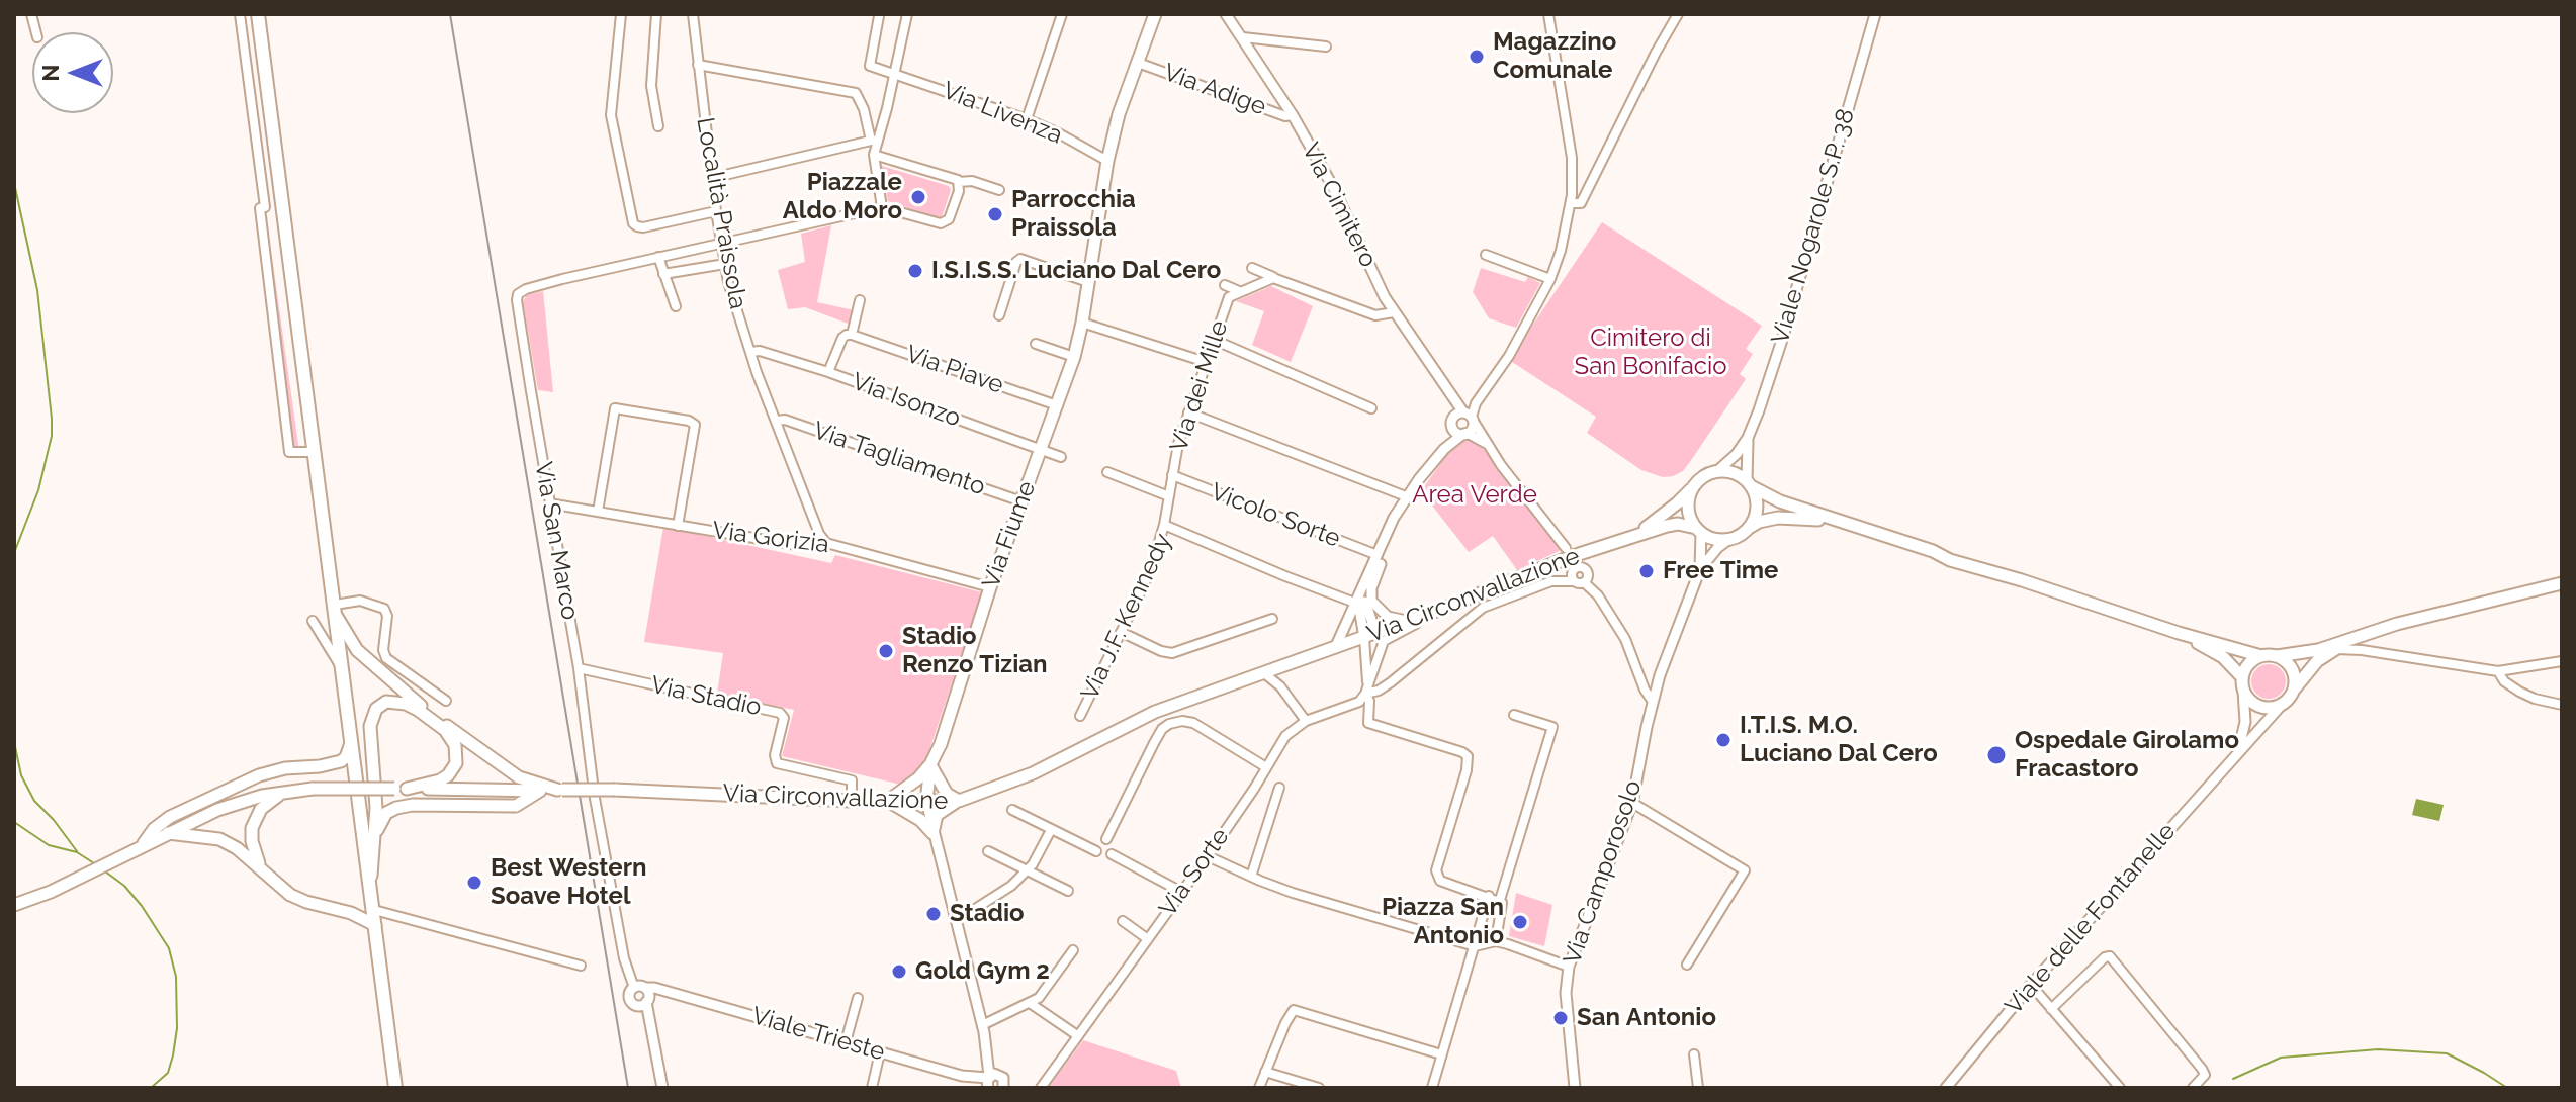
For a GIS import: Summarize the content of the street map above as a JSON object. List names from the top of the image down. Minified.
{"streets":{"main road":["Via Fiume","Via Circonvallazione"],"street":["Via Adige","Via Livenza","Via Cimitero","Località Praissola","Viale Nogarole S.P. 38","Via Piave","Via dei Mille","Via Isonzo","Via Tagliamento","Vicolo Sorte","Via Gorizia","Via San Marco","Via J.F. Kennedy","Via Stadio","Via Sorte","Via Camporosolo","Viale delle Fontanelle","Viale Trieste"]},"crossings":[["Via Adige","Via Cimitero"],["Via Adige","Via Fiume"],["Via Livenza","Via Fiume"],["Località Praissola","Via Isonzo"],["Località Praissola","Via Tagliamento"],["Località Praissola","Via Gorizia"],["Via Piave","Via Fiume"],["Via dei Mille","Vicolo Sorte"],["Via dei Mille","Via J.F. Kennedy"],["Via Isonzo","Via Fiume"],["Via Tagliamento","Via Fiume"],["Via Fiume","Via Gorizia"],["Via Fiume","Via Circonvallazione"],["Via Fiume","Viale Trieste"],["Via Gorizia","Via San Marco"],["Via San Marco","Via Stadio"],["Via Circonvallazione","Via Stadio"],["Via Circonvallazione","Via Camporosolo"]],"parks":["Cimitero di San Bonifacio","Area Verde"],"places":["Magazzino Comunale","Piazzale Aldo Moro","Parrocchia Praissola","I.S.I.S.S. Luciano Dal Cero","Free Time","Stadio Renzo Tizian","I.T.I.S. M.O. Luciano Dal Cero","Ospedale Girolamo Fracastoro","Best Western Soave Hotel","Stadio","Piazza San Antonio","Gold Gym 2","San Antonio"],"north":"left"}
